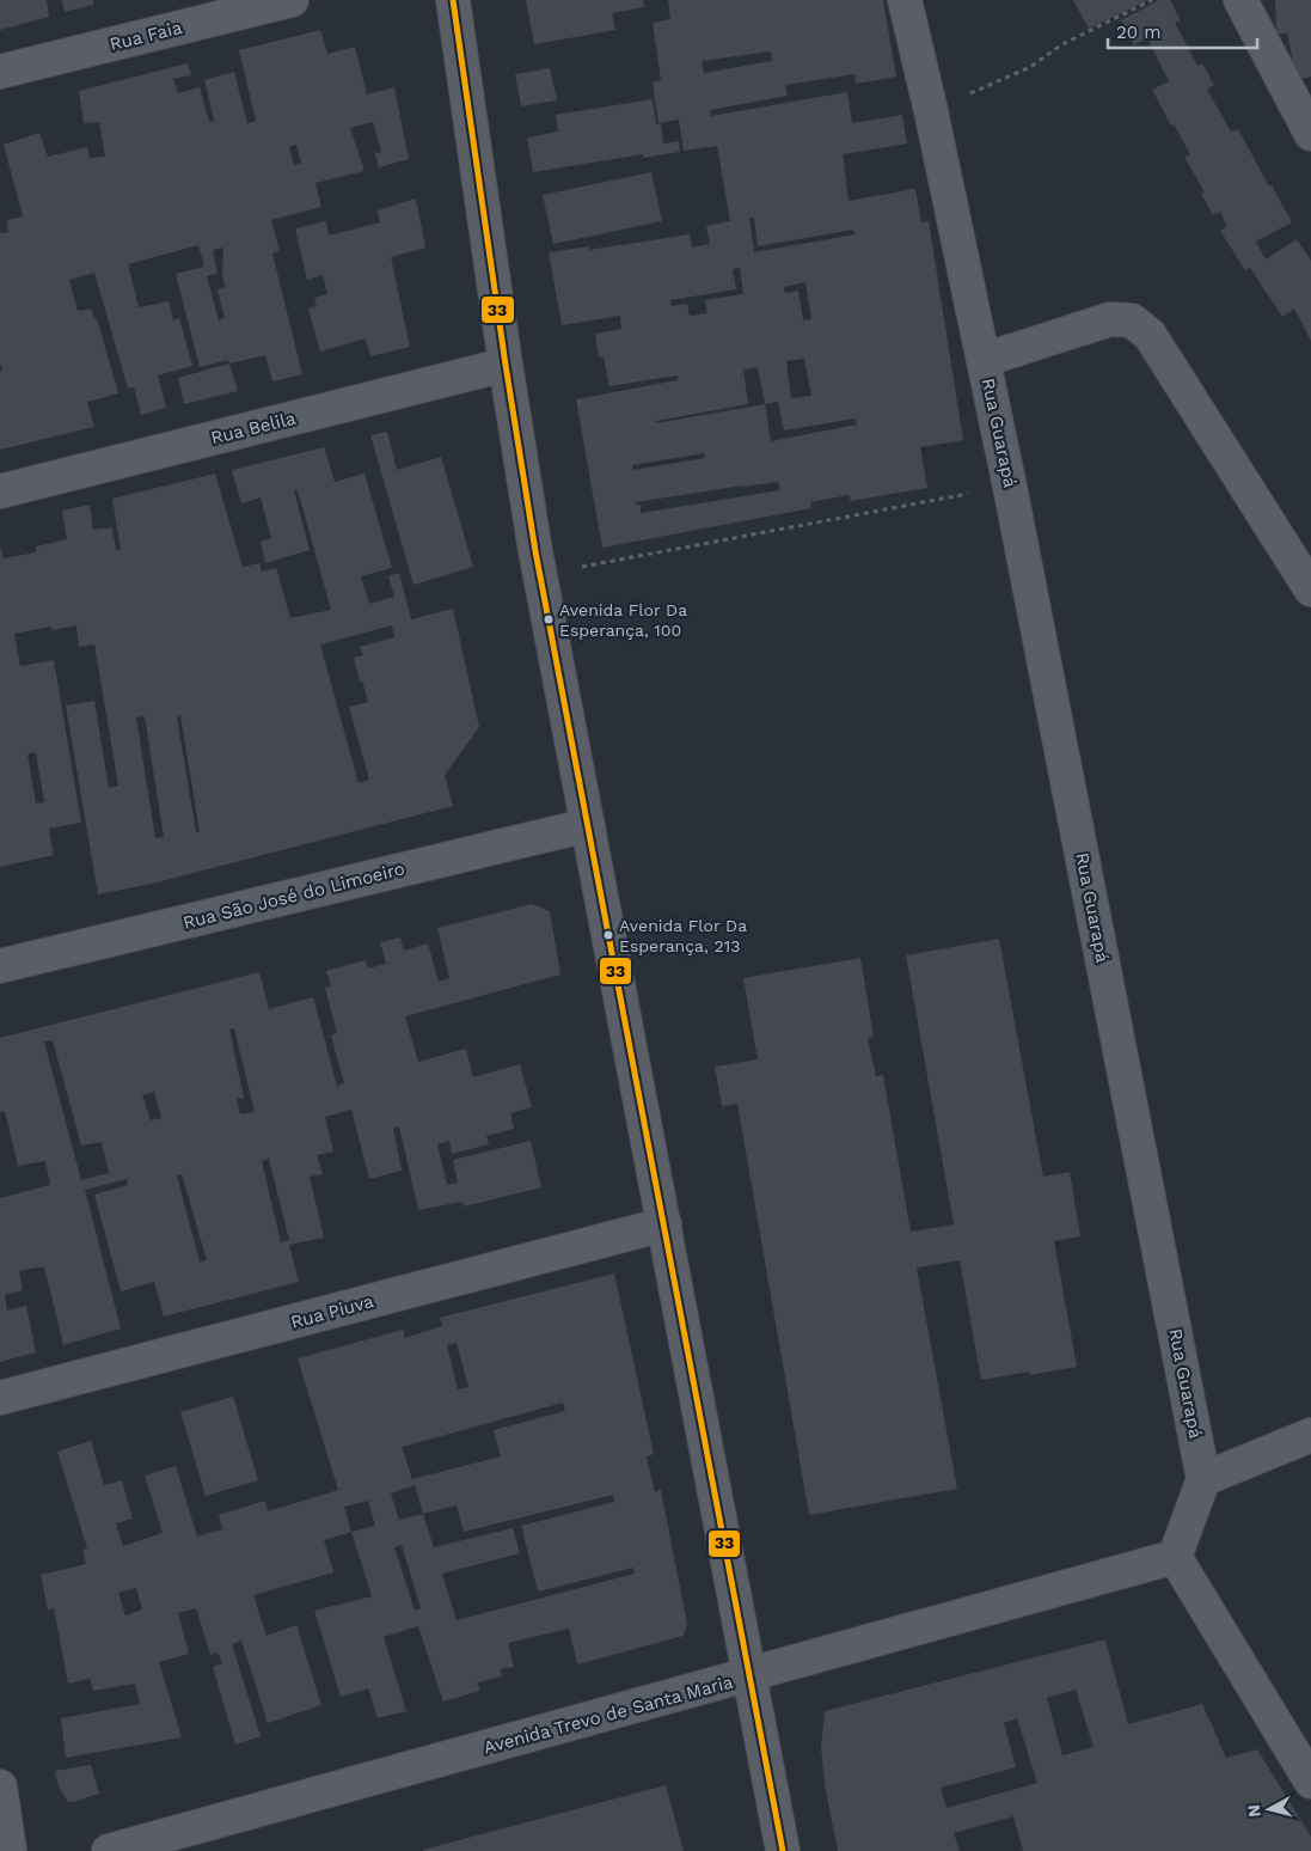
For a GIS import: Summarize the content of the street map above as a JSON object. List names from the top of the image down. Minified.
{"streets":{"street":["Rua Faia","Rua Belila","Rua Guarapá","Rua São José do Limoeiro","Rua Piuva","Avenida Trevo de Santa Maria"]},"places":["Avenida Flor Da Esperança, 100","Avenida Flor Da Esperança, 213"],"lines":["transit line 33"],"scale_bar":"20 m","north":"left"}
